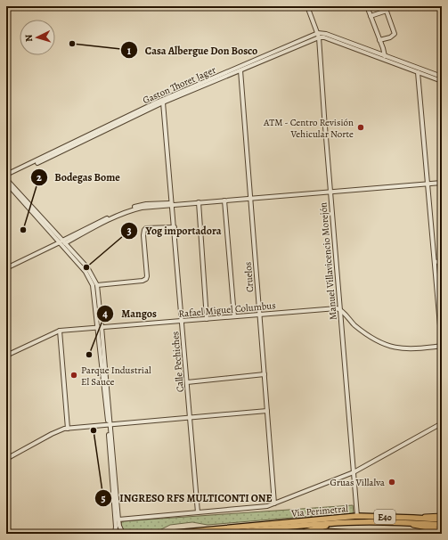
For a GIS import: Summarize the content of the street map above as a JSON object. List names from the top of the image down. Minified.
{"streets":{"highway":["Vía Perimetral","E40"],"street":["Gaston Thoret Jager","Manuel Villavicencio Morejón","Cruelos","Rafael Miguel Columbus","Calle Pechiches"]},"crossings":[["Gaston Thoret Jager","Manuel Villavicencio Morejón"],["Gaston Thoret Jager","Cruelos"],["Gaston Thoret Jager","Calle Pechiches"],["Manuel Villavicencio Morejón","Rafael Miguel Columbus"],["Manuel Villavicencio Morejón","Vía Perimetral"],["Cruelos","Rafael Miguel Columbus"],["Rafael Miguel Columbus","Calle Pechiches"]],"places":["Casa Albergue Don Bosco","ATM - Centro Revisión Vehicular Norte","Bodegas Bome","Yog importadora","Mangos","Parque Industrial El Sauce","INGRESO RFS MULTICONTI ONE","Gruas Villalva"],"north":"left"}
